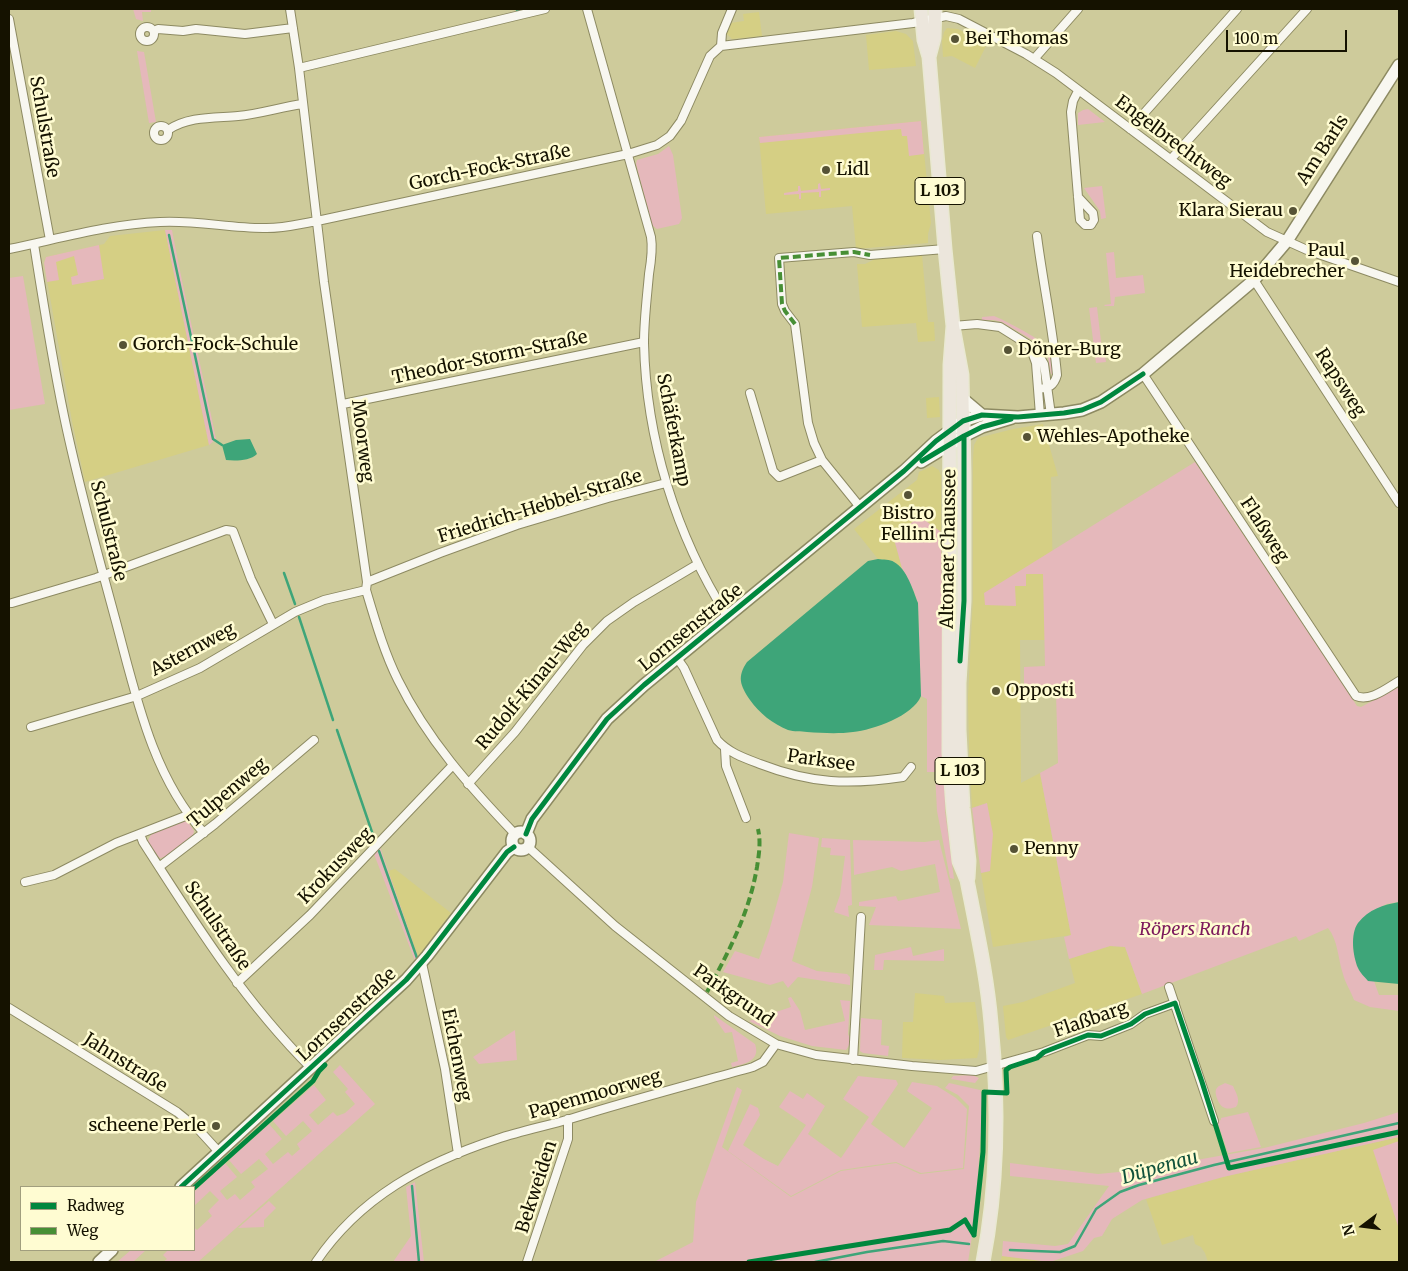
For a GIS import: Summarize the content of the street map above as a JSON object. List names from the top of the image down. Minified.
{"streets":{"main road":["L 103","Altonaer Chaussee"],"street":["Schulstraße","Engelbrechtweg","Am Barls","Gorch-Fock-Straße","Theodor-Storm-Straße","Rapsweg","Schäferkamp","Moorweg","Friedrich-Hebbel-Straße","Flaßweg","Lornsenstraße","Asternweg","Rudolf-Kinau-Weg","Parksee","Tulpenweg","Krokusweg","Parkgrund","Flaßbarg","Eichenweg","Jahnstraße","Papenmoorweg","Bekweiden"]},"crossings":[["Schulstraße","Gorch-Fock-Straße"],["Schulstraße","Lornsenstraße"],["Schulstraße","Asternweg"],["Schulstraße","Tulpenweg"],["Schulstraße","Krokusweg"],["Engelbrechtweg","Am Barls"],["Engelbrechtweg","Altonaer Chaussee"],["Am Barls","Rapsweg"],["Am Barls","Flaßweg"],["Am Barls","Lornsenstraße"],["Gorch-Fock-Straße","Schäferkamp"],["Gorch-Fock-Straße","Moorweg"],["Theodor-Storm-Straße","Schäferkamp"],["Theodor-Storm-Straße","Moorweg"],["Schäferkamp","Friedrich-Hebbel-Straße"],["Schäferkamp","Lornsenstraße"],["Schäferkamp","Rudolf-Kinau-Weg"],["Moorweg","Friedrich-Hebbel-Straße"],["Moorweg","Lornsenstraße"],["Moorweg","Asternweg"],["Moorweg","Rudolf-Kinau-Weg"],["Moorweg","Krokusweg"],["Moorweg","Parkgrund"],["Friedrich-Hebbel-Straße","Asternweg"],["Altonaer Chaussee","Lornsenstraße"],["Altonaer Chaussee","Parkgrund"],["Altonaer Chaussee","Flaßbarg"],["Lornsenstraße","Parkgrund"],["Lornsenstraße","Eichenweg"],["Lornsenstraße","Jahnstraße"],["Parkgrund","Flaßbarg"],["Parkgrund","Papenmoorweg"],["Eichenweg","Papenmoorweg"],["Papenmoorweg","Bekweiden"]],"water":["Düpenau"],"parks":["Röpers Ranch"],"places":["Bei Thomas","Lidl","Klara Sierau","Paul Heidebrecher","Gorch-Fock-Schule","Döner-Burg","Wehles-Apotheke","Bistro Fellini","Opposti","Penny","scheene Perle"],"legend":["Radweg","Weg"],"scale_bar":"100 m","north":"left"}
